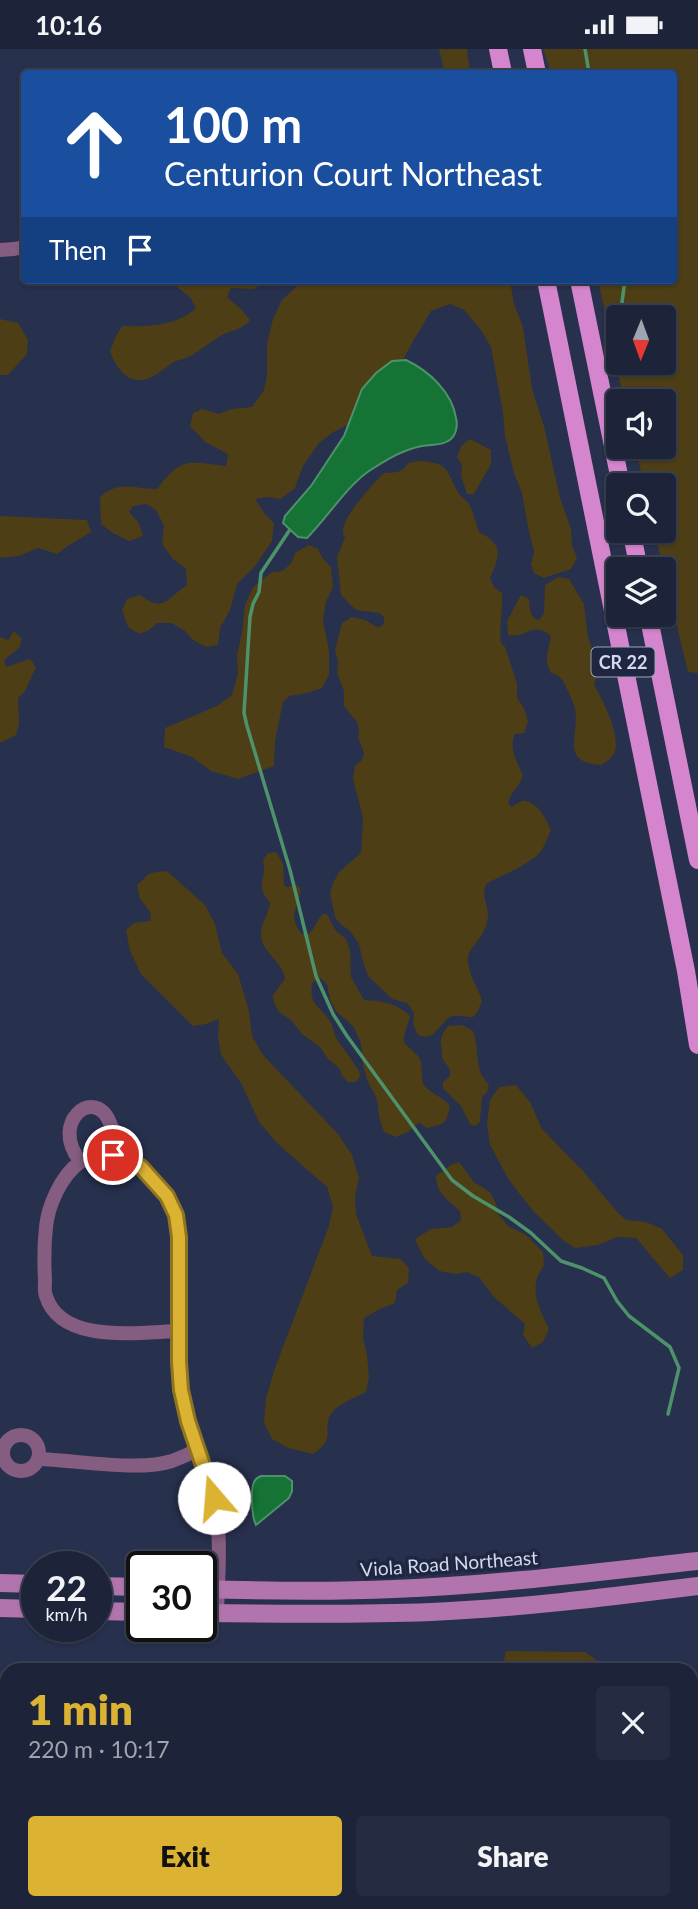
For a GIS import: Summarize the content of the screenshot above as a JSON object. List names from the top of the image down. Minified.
{"streets":{"main road":["CR 22","Viola Road Northeast"]},"north":"bottom","page":{"status":"10:16","turn":["100 m","Centurion Court Northeast"],"then":"Then","speed":"22 km/h","limit":"30","heading":["1 min","220 m · 10:17"],"buttons":["Exit","Share"]}}
